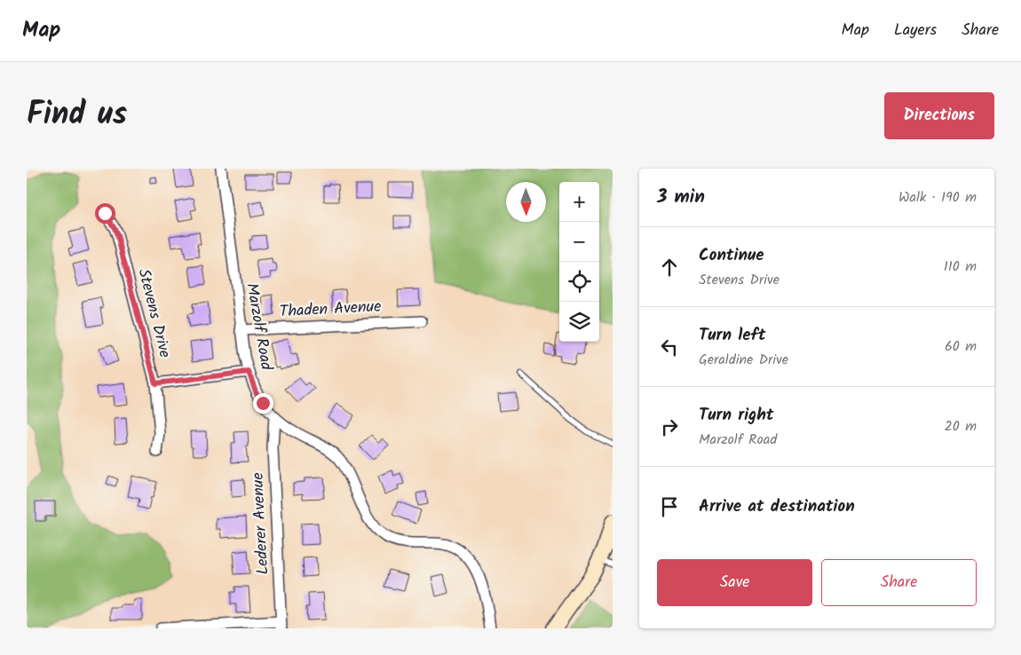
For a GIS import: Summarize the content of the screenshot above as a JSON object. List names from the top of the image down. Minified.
{"streets":{"street":["Thaden Avenue","Stevens Drive","Marzolf Road","Lederer Avenue"]},"crossings":[["Thaden Avenue","Marzolf Road"],["Marzolf Road","Lederer Avenue"]],"north":"bottom","page":{"header":"Map","nav":["Map","Layers","Share"],"title":"Find us","buttons":["Directions",["Save","Share"]],"heading":["3 min","Walk · 190 m"],"map_buttons":["+","−"],"list":[["Continue","Stevens Drive","110 m"],["Turn left","Geraldine Drive","60 m"],["Turn right","Marzolf Road","20 m"],"Arrive at destination"]}}
